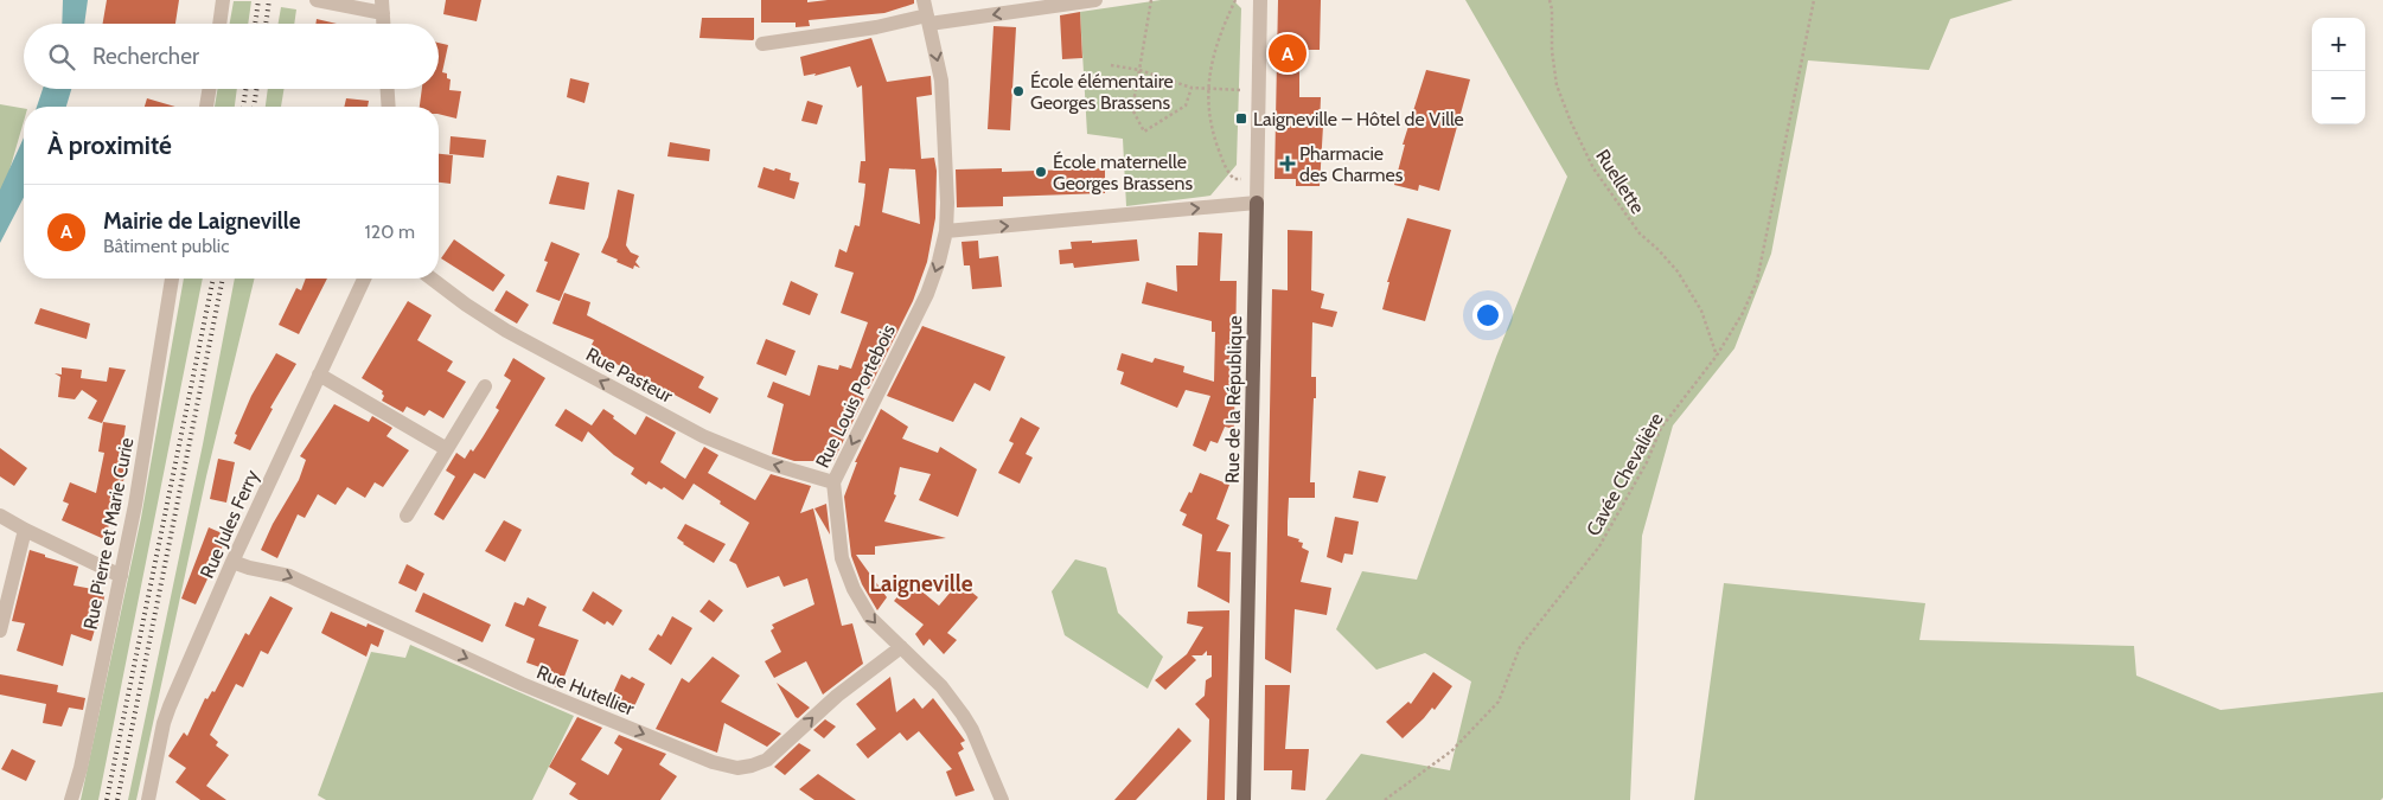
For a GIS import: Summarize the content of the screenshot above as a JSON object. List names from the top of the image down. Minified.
{"streets":{"main road":["Rue de la République"],"street":["Rue Pasteur","Rue Louis Portebois","Rue Jules Ferry","Rue Pierre et Marie Curie","Rue Hutellier"],"path":["Ruellette","Cavée Chevalière"]},"crossings":[["Ruellette","Cavée Chevalière"],["Rue Pasteur","Rue Louis Portebois"],["Rue Louis Portebois","Rue Hutellier"],["Rue Jules Ferry","Rue Hutellier"]],"one_way":["Rue Pasteur","Rue Louis Portebois","Rue Hutellier"],"districts":["Laigneville"],"places":{"other":["École élémentaire Georges Brassens","École maternelle Georges Brassens"],"transit":["Laigneville – Hôtel de Ville"],"health":["Pharmacie des Charmes"]},"page":{"map_buttons":["+","−"],"search":"Rechercher","pins":"A","heading":"À proximité","list":[{"mark":"A","name":"Mairie de Laigneville","note":"Bâtiment public","value":"120 m"}]}}
